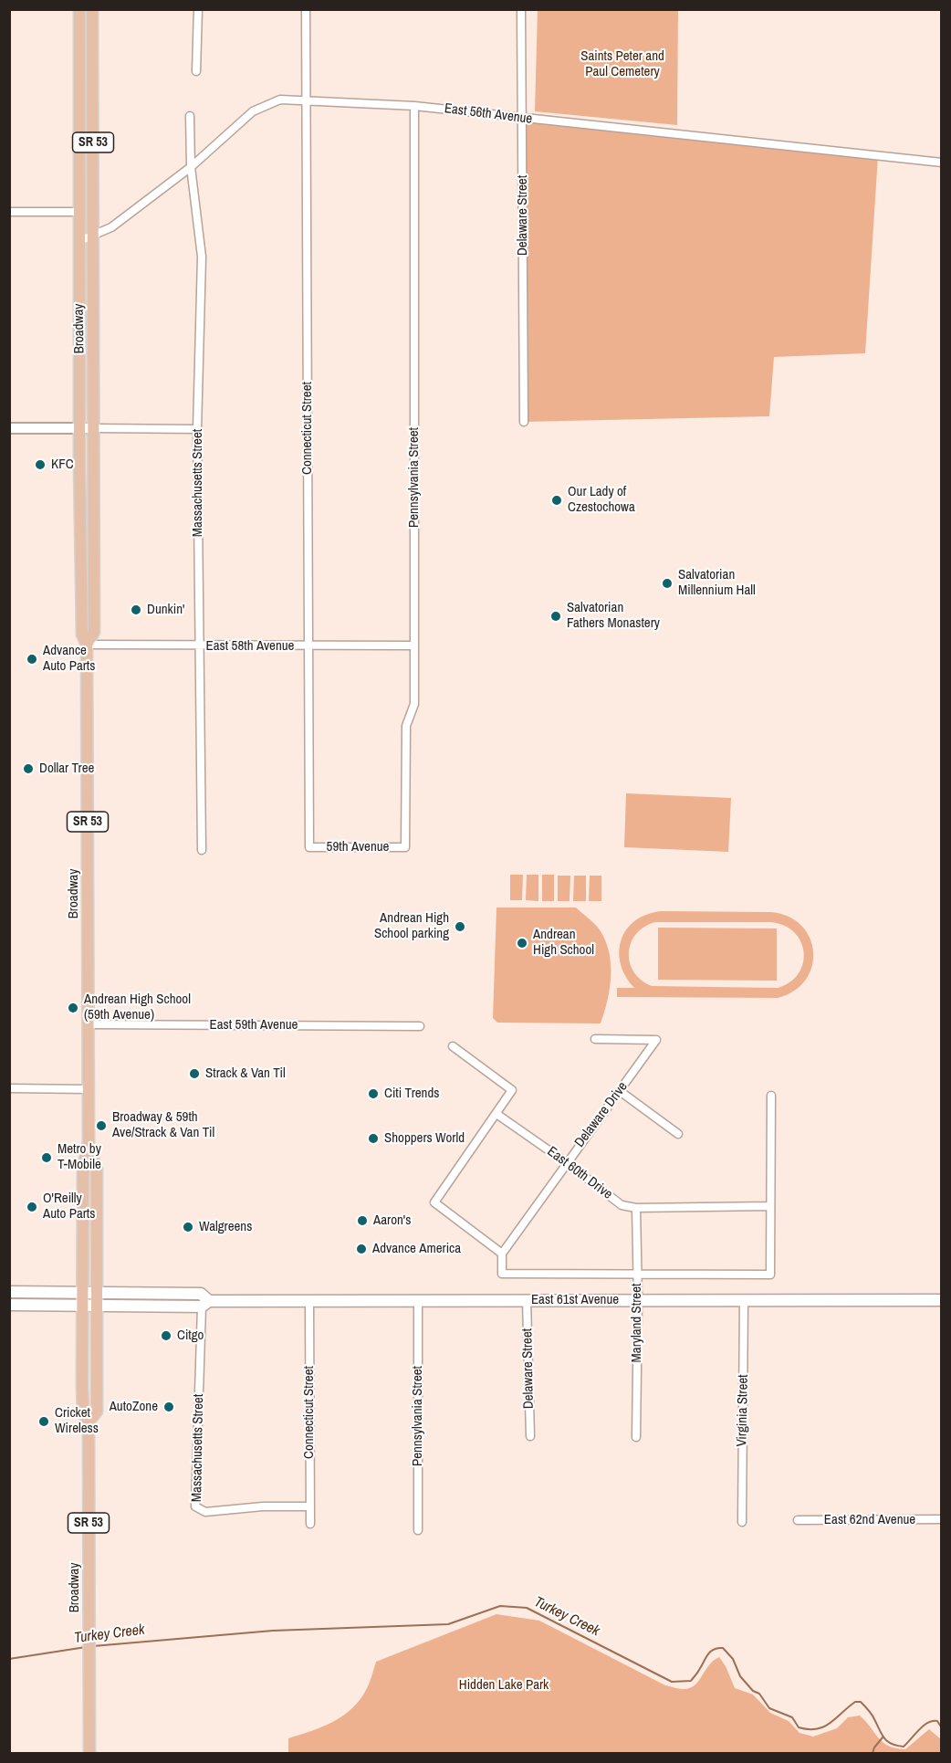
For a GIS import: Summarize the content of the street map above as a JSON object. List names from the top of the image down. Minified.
{"streets":{"main road":["SR 53","Broadway","East 61st Avenue"],"street":["East 56th Avenue","Delaware Street","Connecticut Street","Pennsylvania Street","Massachusetts Street","East 58th Avenue","59th Avenue","East 59th Avenue","Delaware Drive","East 60th Drive","Maryland Street","Virginia Street","East 62nd Avenue"]},"crossings":[["East 56th Avenue","Delaware Street"],["East 56th Avenue","Broadway"],["East 56th Avenue","Connecticut Street"],["East 56th Avenue","Pennsylvania Street"],["East 56th Avenue","Massachusetts Street"],["Delaware Street","East 61st Avenue"],["Broadway","East 58th Avenue"],["Broadway","East 59th Avenue"],["Broadway","East 61st Avenue"],["Connecticut Street","Massachusetts Street"],["Connecticut Street","East 58th Avenue"],["Connecticut Street","59th Avenue"],["Connecticut Street","East 61st Avenue"],["Pennsylvania Street","East 58th Avenue"],["Pennsylvania Street","59th Avenue"],["Pennsylvania Street","East 61st Avenue"],["Massachusetts Street","East 58th Avenue"],["Massachusetts Street","East 61st Avenue"],["Delaware Drive","East 60th Drive"],["East 60th Drive","Maryland Street"],["East 61st Avenue","Maryland Street"],["East 61st Avenue","Virginia Street"]],"water":["Turkey Creek"],"parks":["Saints Peter and Paul Cemetery","Hidden Lake Park"],"places":["KFC","Our Lady of Czestochowa","Salvatorian Millennium Hall","Dunkin'","Salvatorian Fathers Monastery","Advance Auto Parts","Dollar Tree","Andrean High School parking","Andrean High School","Andrean High School (59th Avenue)","Strack & Van Til","Citi Trends","Broadway & 59th Ave/Strack & Van Til","Shoppers World","Metro by T-Mobile","O'Reilly Auto Parts","Aaron's","Walgreens","Advance America","Citgo","AutoZone","Cricket Wireless"]}
